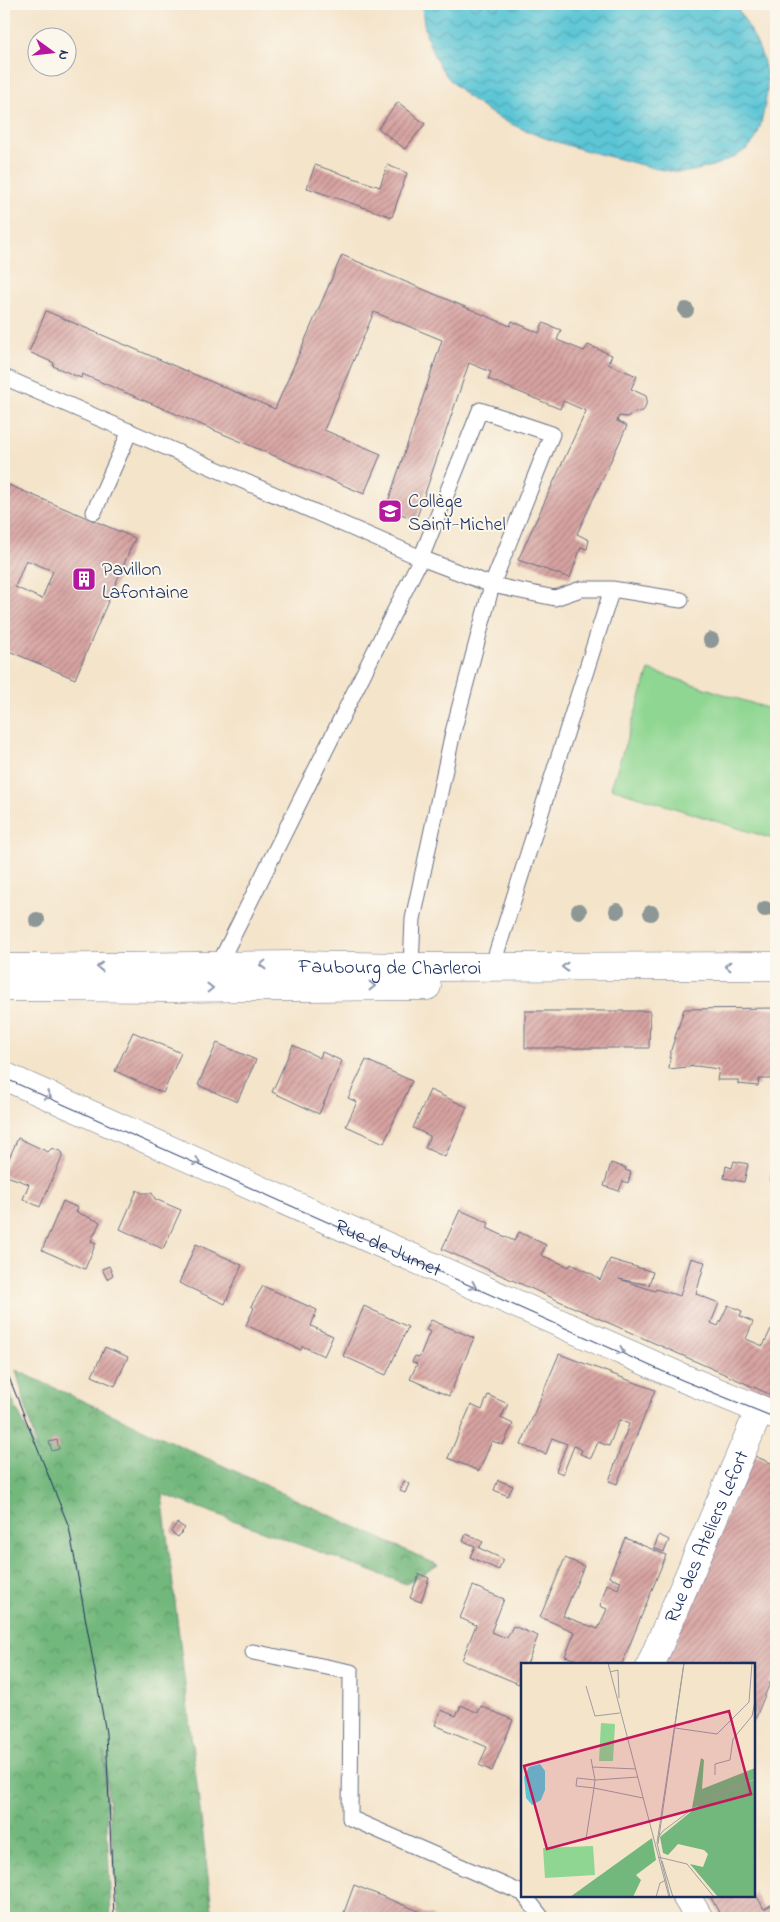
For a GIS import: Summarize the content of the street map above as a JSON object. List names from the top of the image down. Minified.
{"streets":{"main road":["Faubourg de Charleroi","Rue de Jumet","Rue des Ateliers Lefort"]},"crossings":[["Rue de Jumet","Rue des Ateliers Lefort"]],"one_way":["Rue de Jumet"],"places":{"school or university":["Collège Saint-Michel"],"building":["Pavillon Lafontaine"]},"north":"right"}
